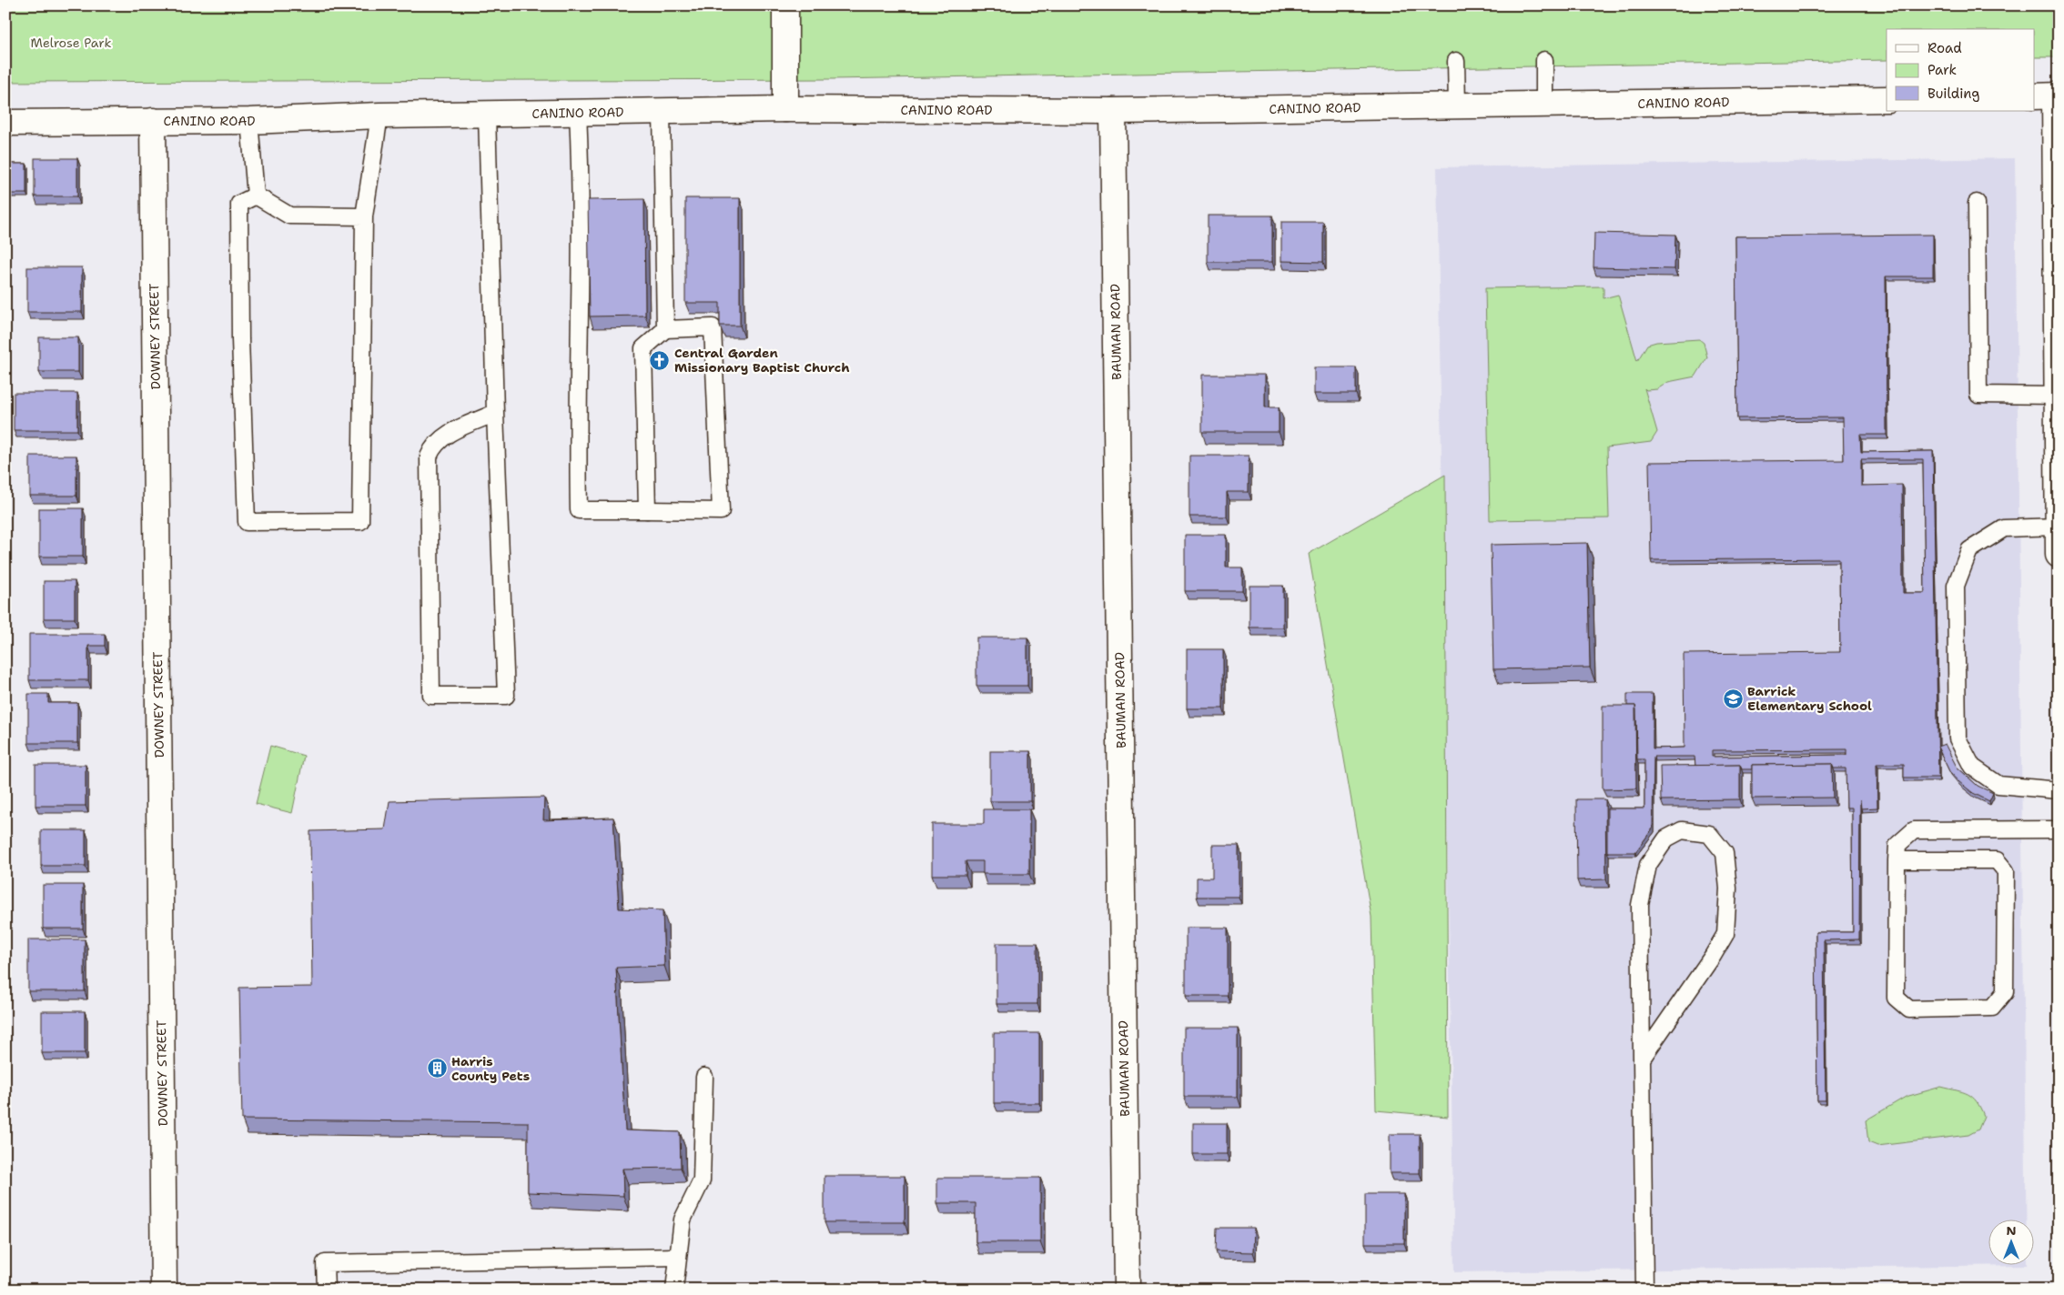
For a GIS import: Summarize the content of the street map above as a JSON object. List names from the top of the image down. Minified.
{"streets":{"street":["CANINO ROAD","BAUMAN ROAD","DOWNEY STREET"]},"crossings":[["CANINO ROAD","BAUMAN ROAD"],["CANINO ROAD","DOWNEY STREET"]],"parks":["Melrose Park"],"places":{"church":["Central Garden Missionary Baptist Church"],"school or university":["Barrick Elementary School"],"building":["Harris County Pets"]},"legend":["Road","Park","Building"],"north":"top"}
